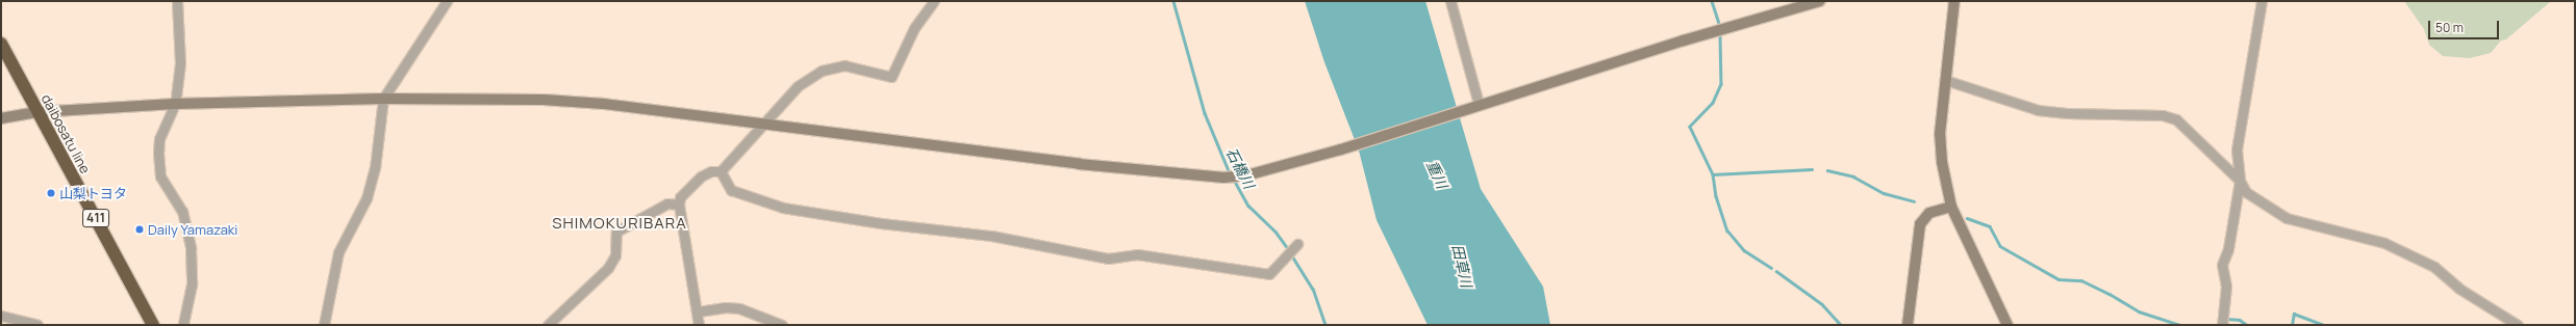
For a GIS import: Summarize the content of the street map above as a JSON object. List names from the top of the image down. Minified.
{"streets":{"highway":["daibosatu line","411"]},"districts":["SHIMOKURIBARA"],"water":["石橋川","重川","田草川"],"places":["山梨トヨタ","Daily Yamazaki"],"scale_bar":"50 m"}
